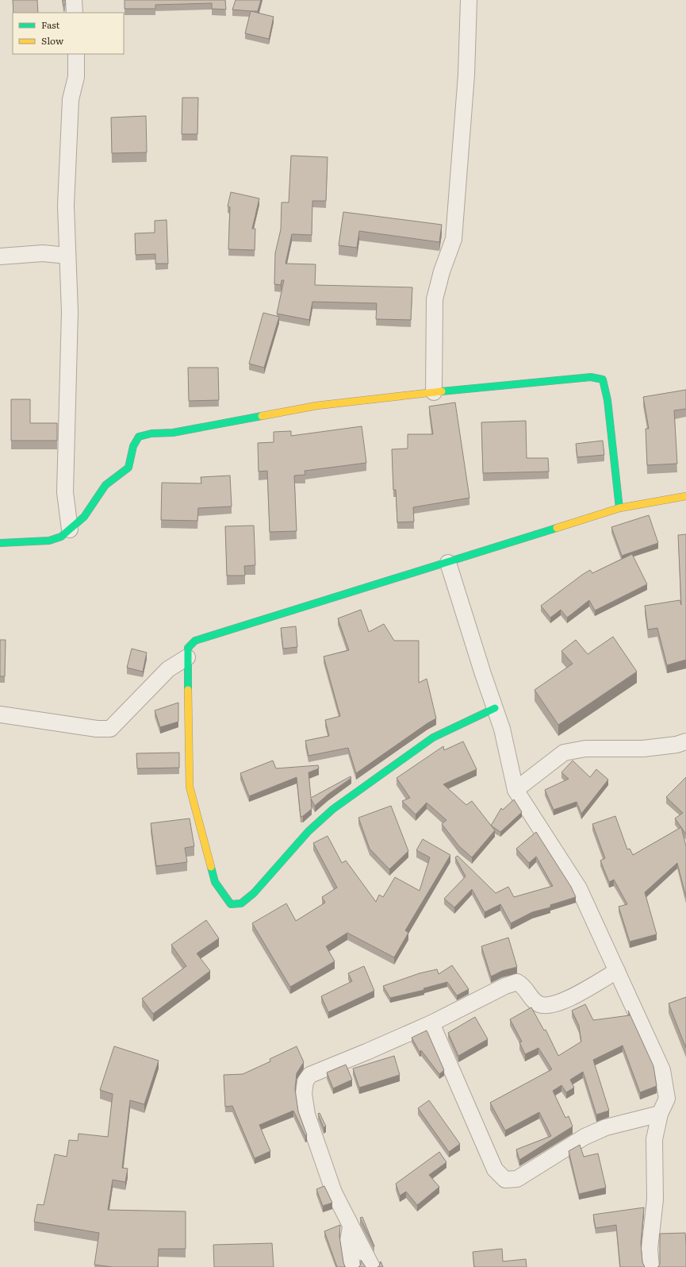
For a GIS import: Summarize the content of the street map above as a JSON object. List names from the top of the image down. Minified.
{"legend":["Fast","Slow"]}
